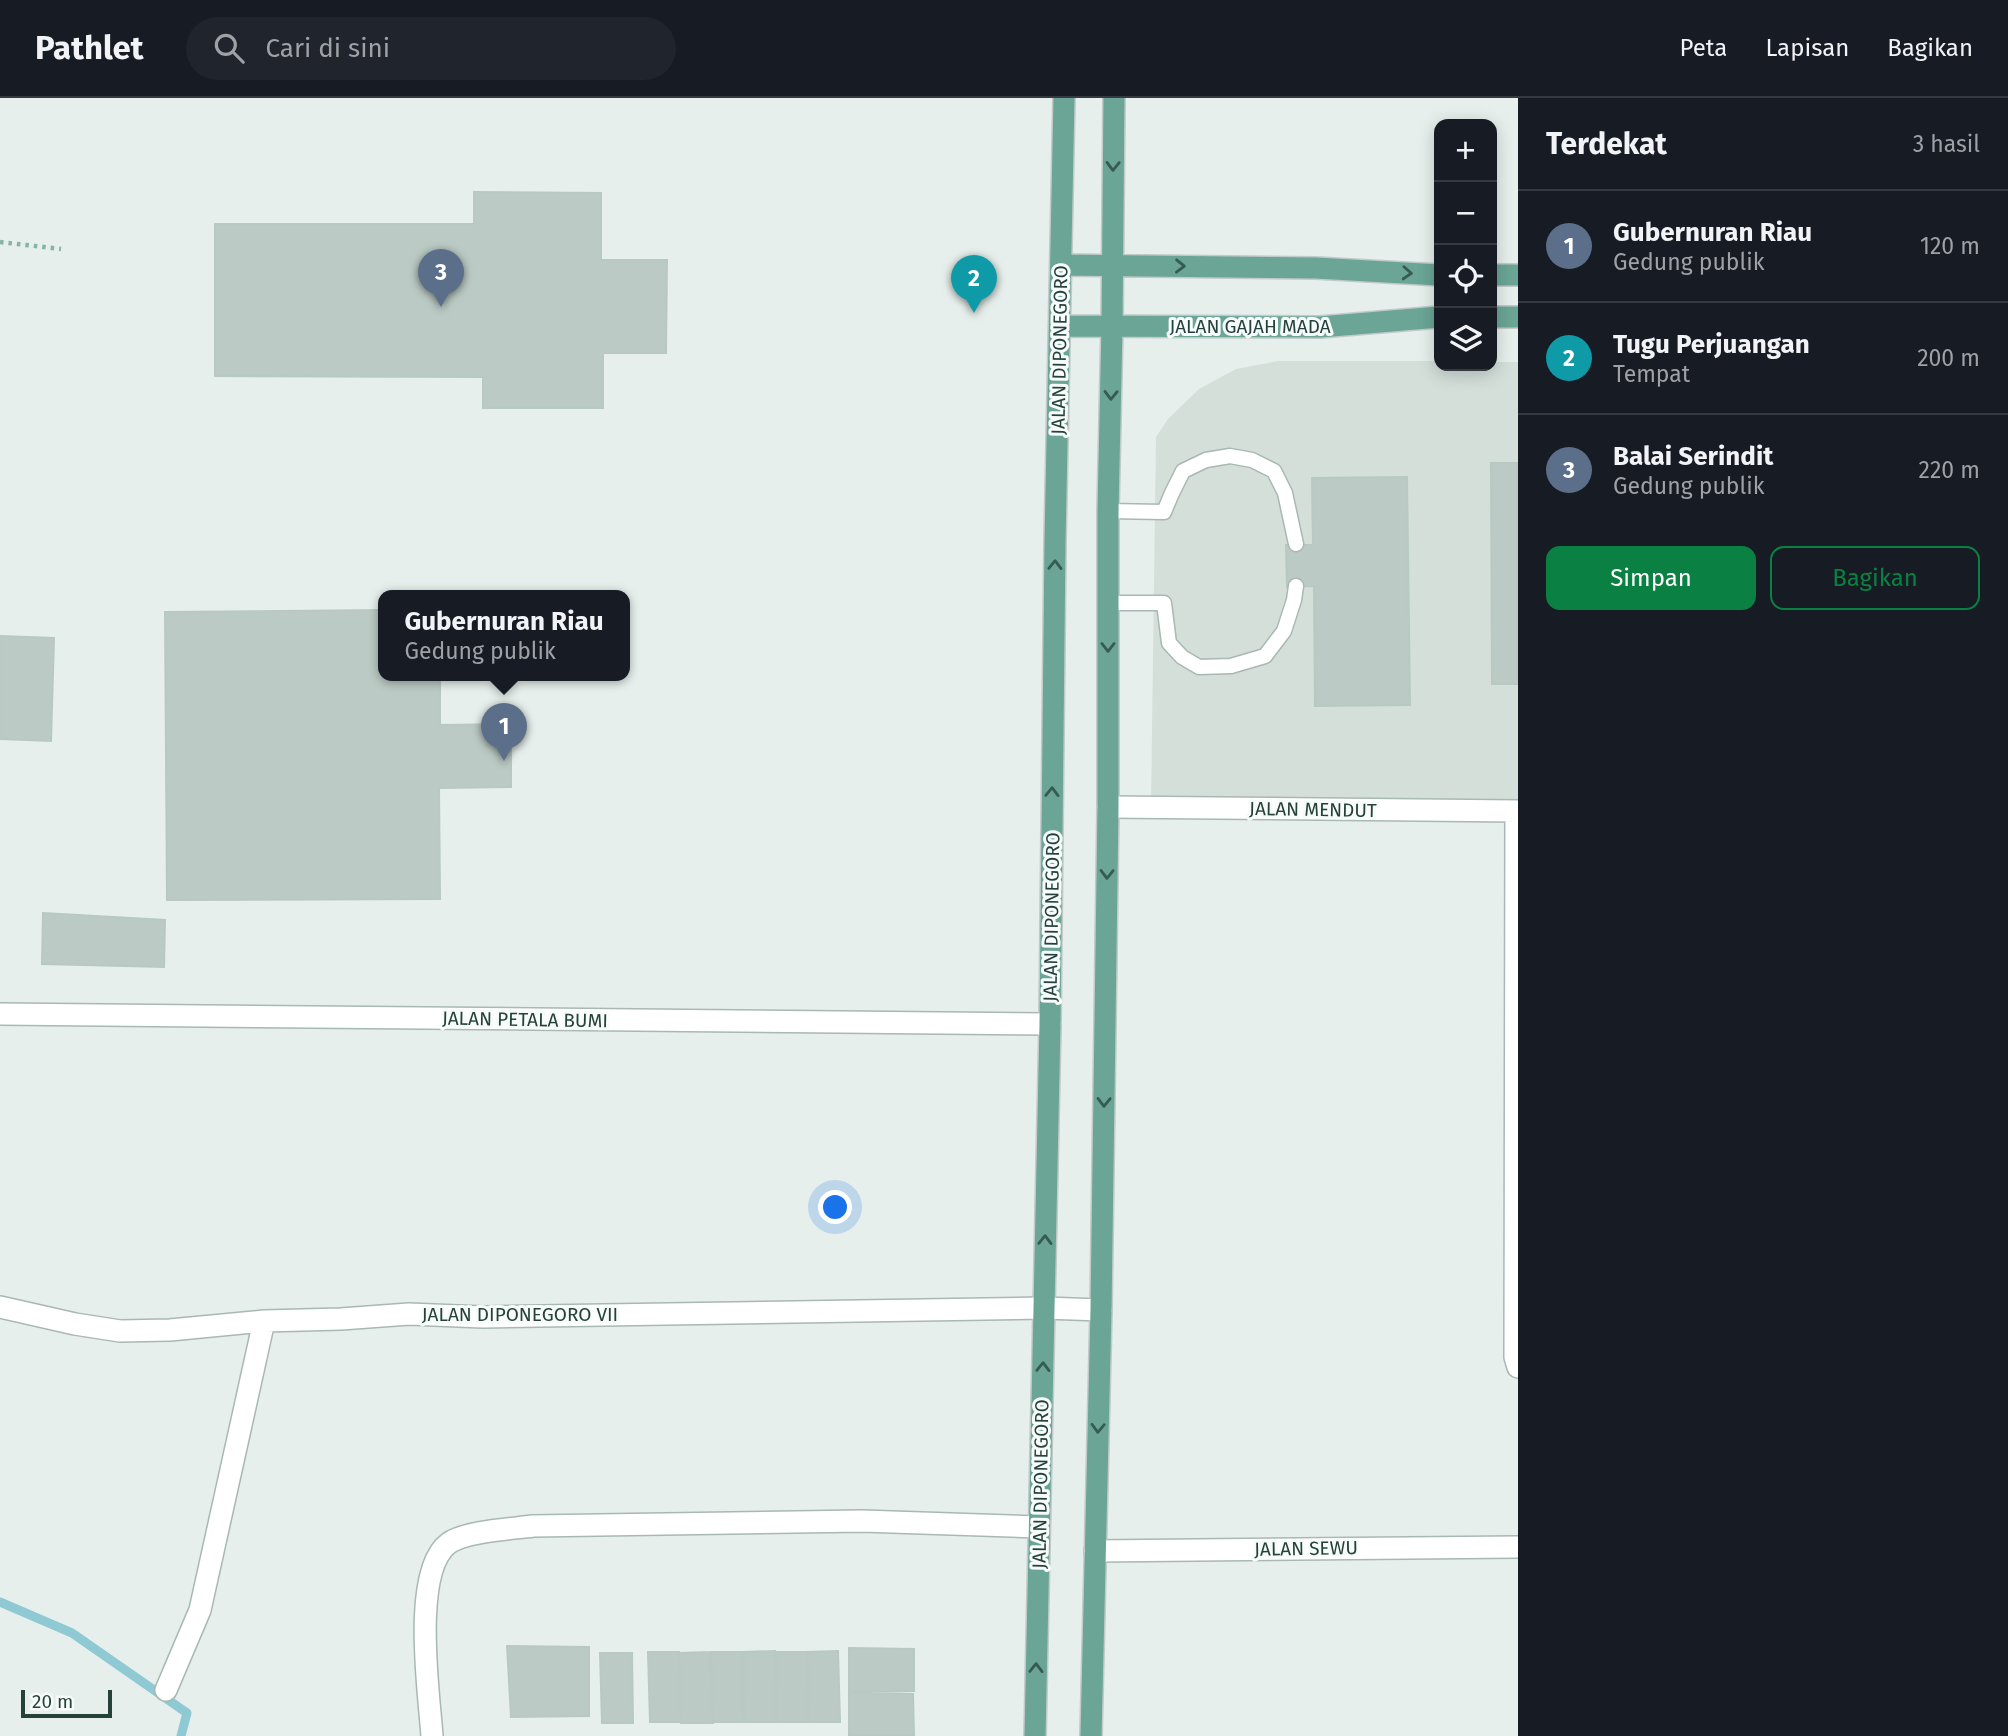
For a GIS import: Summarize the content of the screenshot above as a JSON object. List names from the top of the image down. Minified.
{"streets":{"main road":["JALAN GAJAH MADA","JALAN DIPONEGORO"],"street":["JALAN MENDUT","JALAN PETALA BUMI","JALAN DIPONEGORO VII","JALAN SEWU"]},"crossings":[["JALAN GAJAH MADA","JALAN DIPONEGORO"],["JALAN DIPONEGORO","JALAN PETALA BUMI"],["JALAN DIPONEGORO","JALAN DIPONEGORO VII"]],"scale_bar":"20 m","page":{"header":"Pathlet","search":"Cari di sini","nav":["Peta","Lapisan","Bagikan"],"heading":["Terdekat","3 hasil"],"map_buttons":["+","−"],"list":[{"mark":"1","name":"Gubernuran Riau","note":"Gedung publik","value":"120 m"},{"mark":"2","name":"Tugu Perjuangan","note":"Tempat","value":"200 m"},{"mark":"3","name":"Balai Serindit","note":"Gedung publik","value":"220 m"}],"pins":["3","2","1"],"buttons":["Simpan","Bagikan"],"popup":["Gubernuran Riau","Gedung publik"],"scale":"20 m"}}
